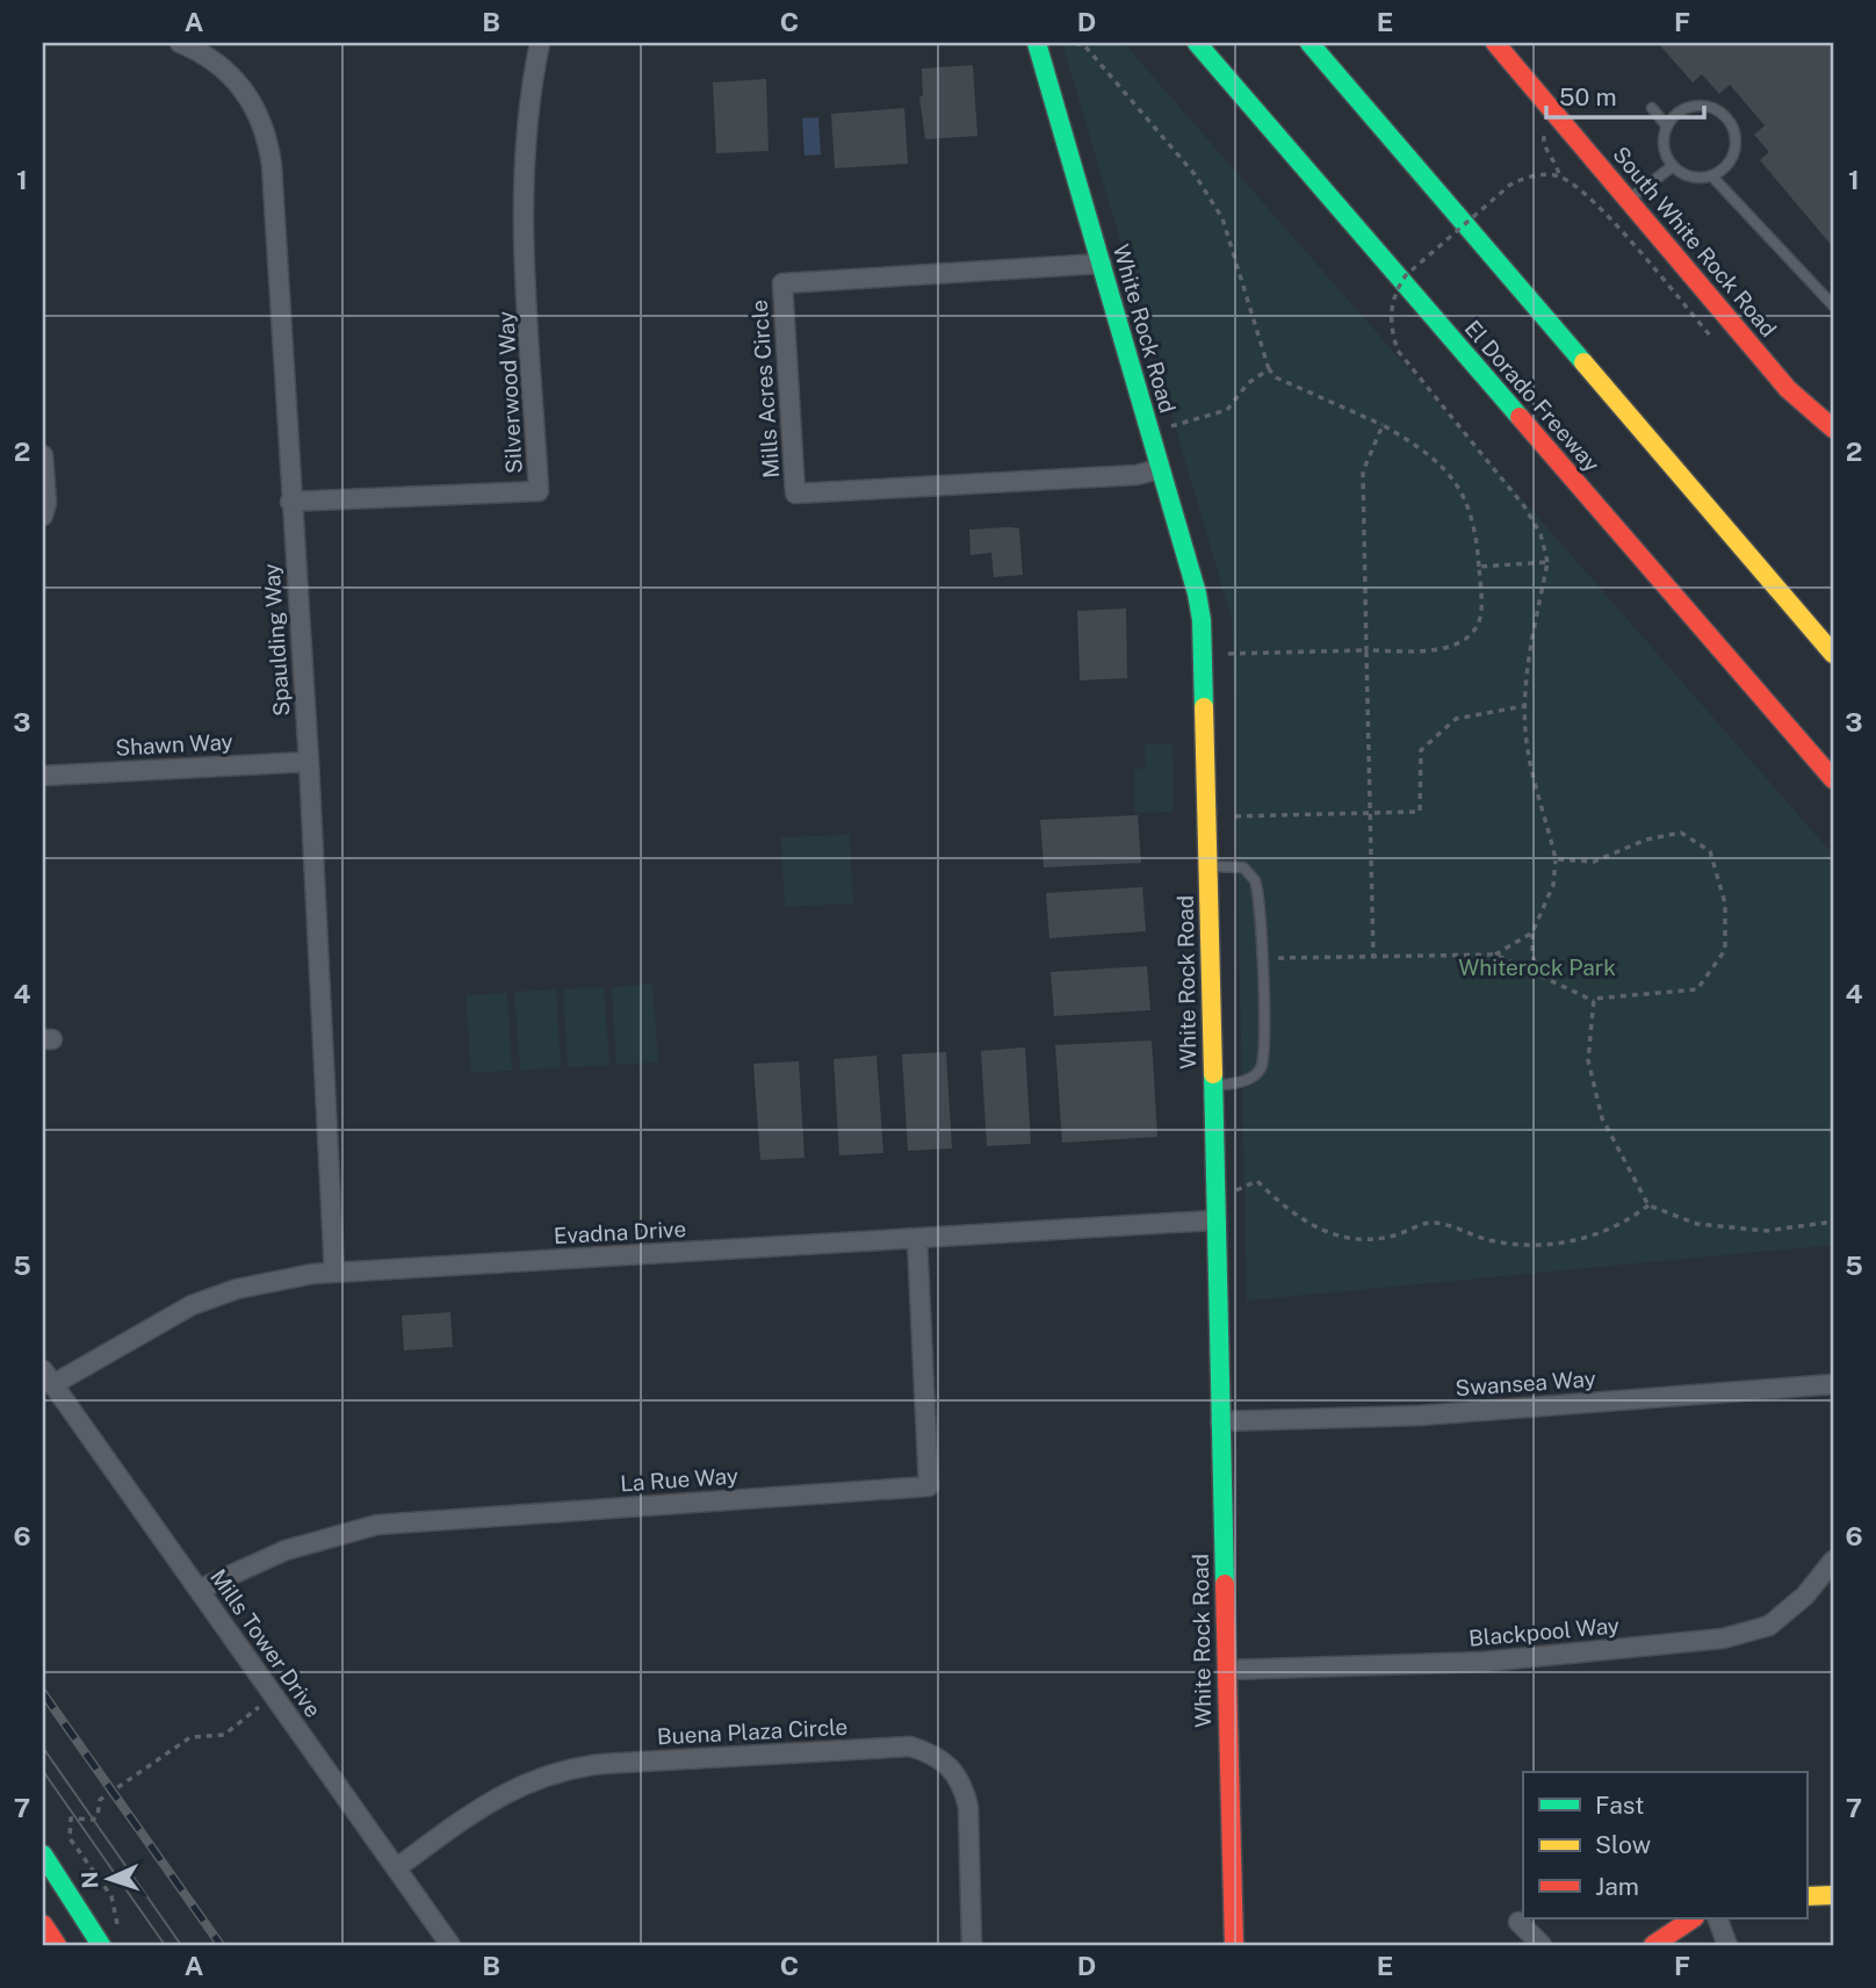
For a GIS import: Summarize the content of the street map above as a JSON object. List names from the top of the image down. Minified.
{"streets":{"main road":["South White Rock Road","White Rock Road","El Dorado Freeway"],"street":["Mills Acres Circle","Silverwood Way","Spaulding Way","Shawn Way","Evadna Drive","Swansea Way","La Rue Way","Blackpool Way","Mills Tower Drive","Buena Plaza Circle"]},"crossings":[["White Rock Road","Mills Acres Circle"],["White Rock Road","Evadna Drive"],["White Rock Road","Swansea Way"],["White Rock Road","Blackpool Way"],["Silverwood Way","Spaulding Way"],["Spaulding Way","Shawn Way"],["Spaulding Way","Evadna Drive"],["Evadna Drive","La Rue Way"],["Evadna Drive","Mills Tower Drive"],["La Rue Way","Mills Tower Drive"],["Mills Tower Drive","Buena Plaza Circle"]],"parks":["Whiterock Park"],"legend":["Fast","Slow","Jam"],"scale_bar":"50 m","north":"left","grid":{"columns":["A","B","C","D","E","F"],"rows":["1","2","3","4","5","6","7"]}}
